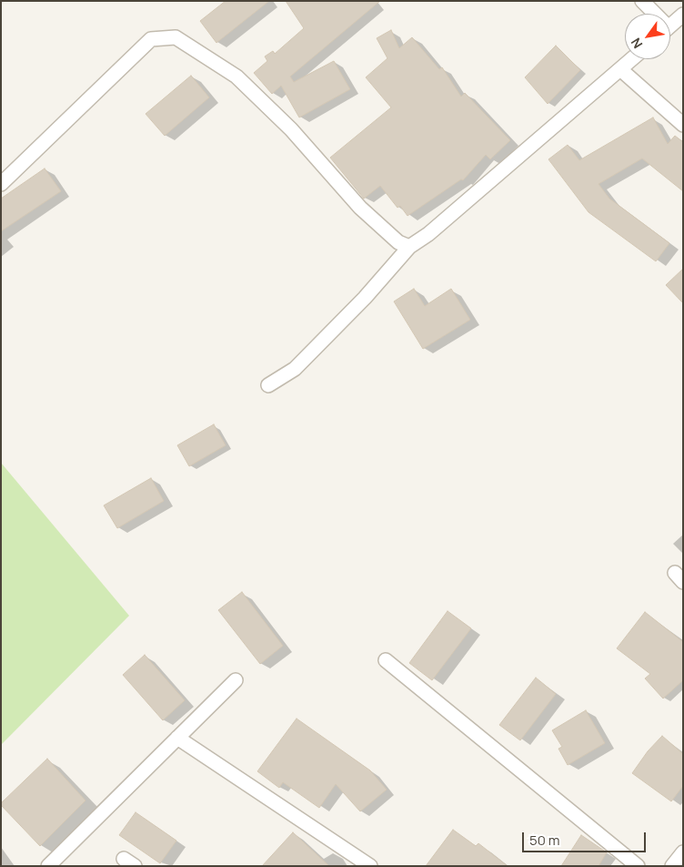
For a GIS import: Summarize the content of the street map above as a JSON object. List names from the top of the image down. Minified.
{"scale_bar":"50 m","north":"bottom left"}
